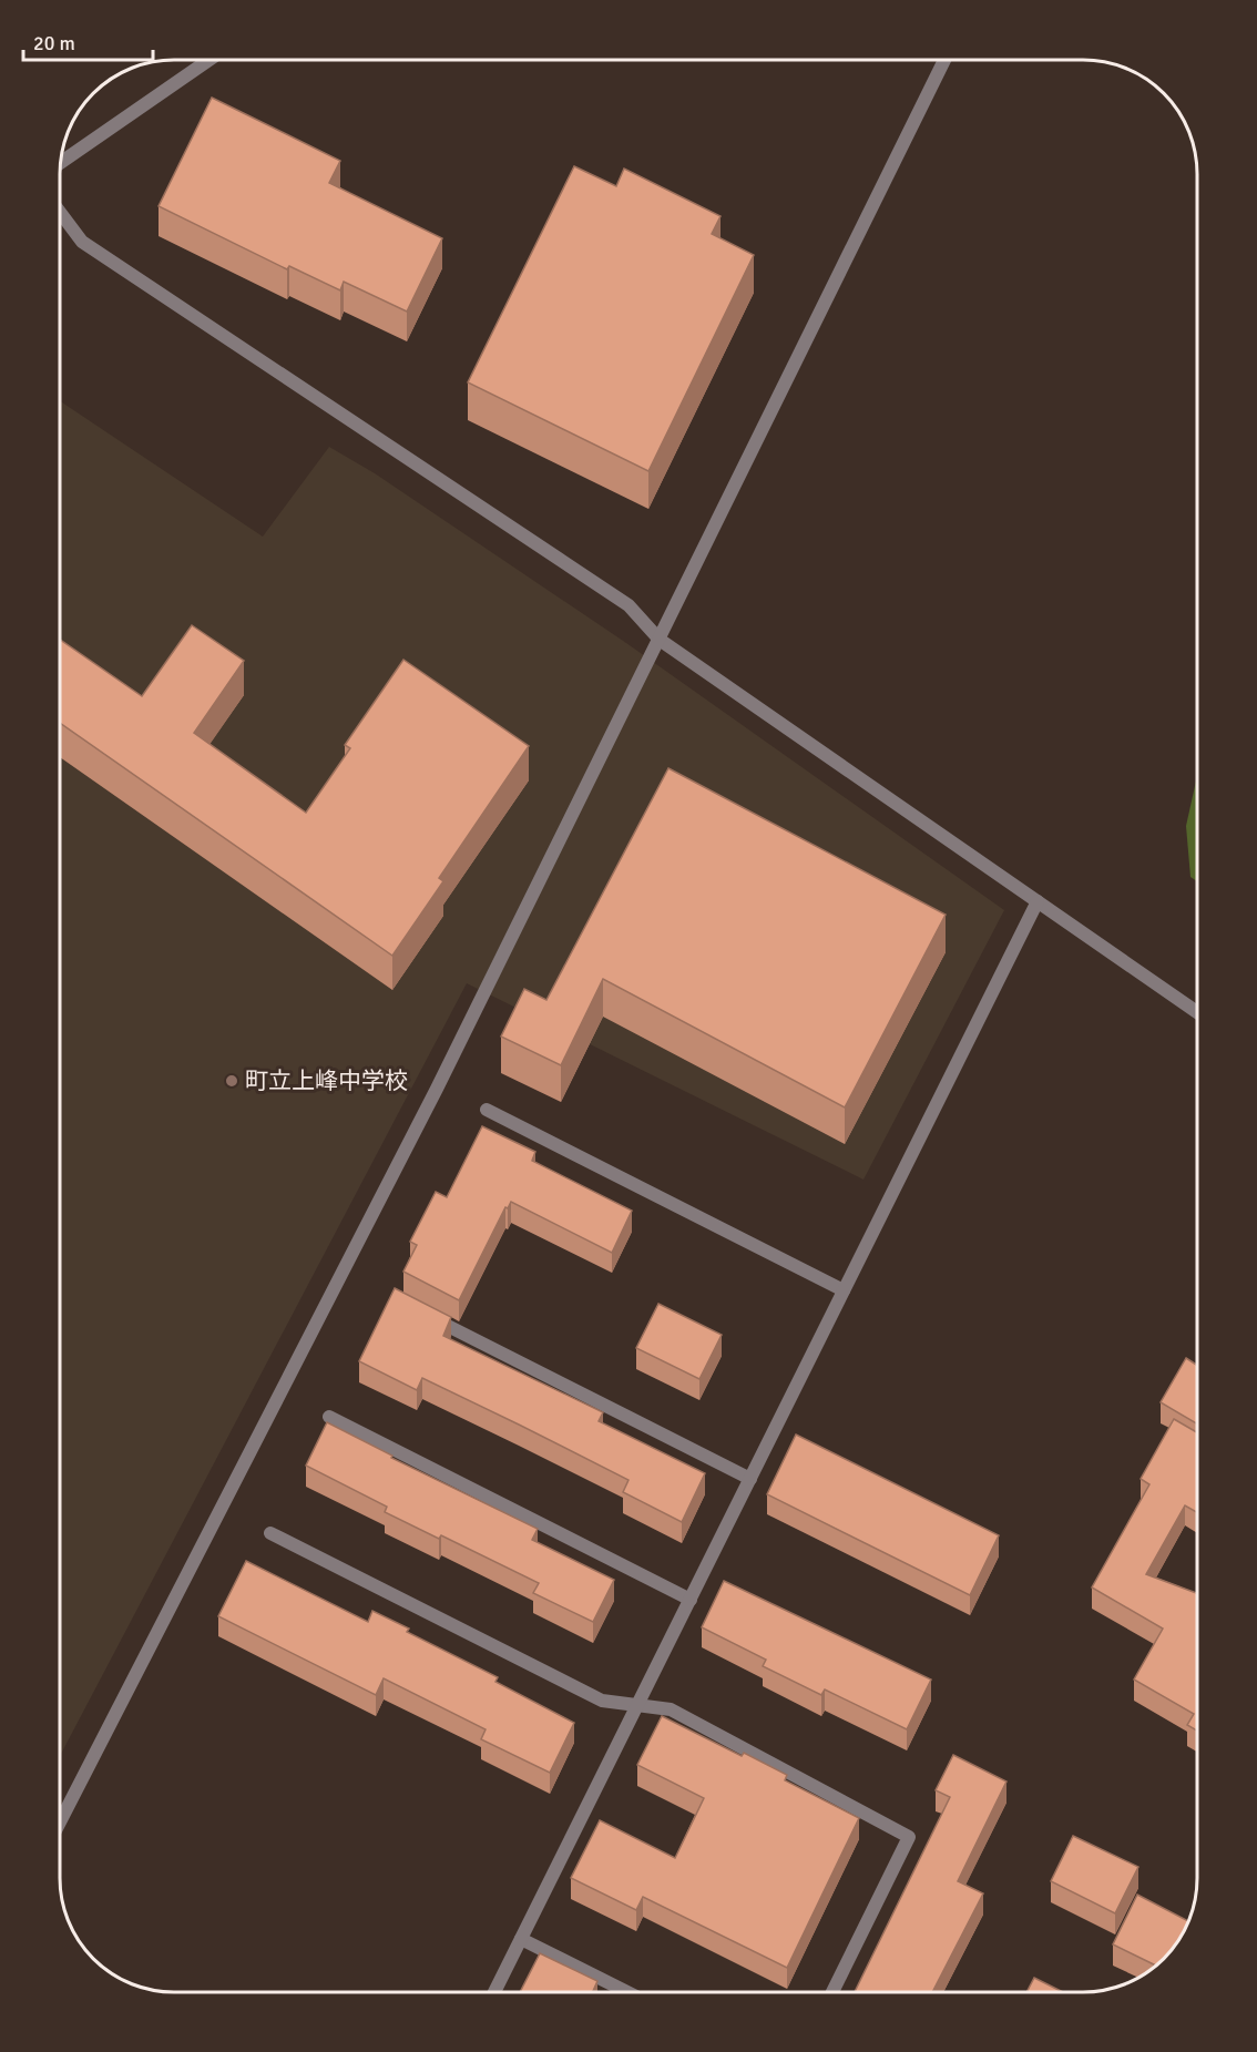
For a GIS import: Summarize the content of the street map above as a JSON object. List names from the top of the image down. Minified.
{"places":["町立上峰中学校"],"scale_bar":"20 m"}
